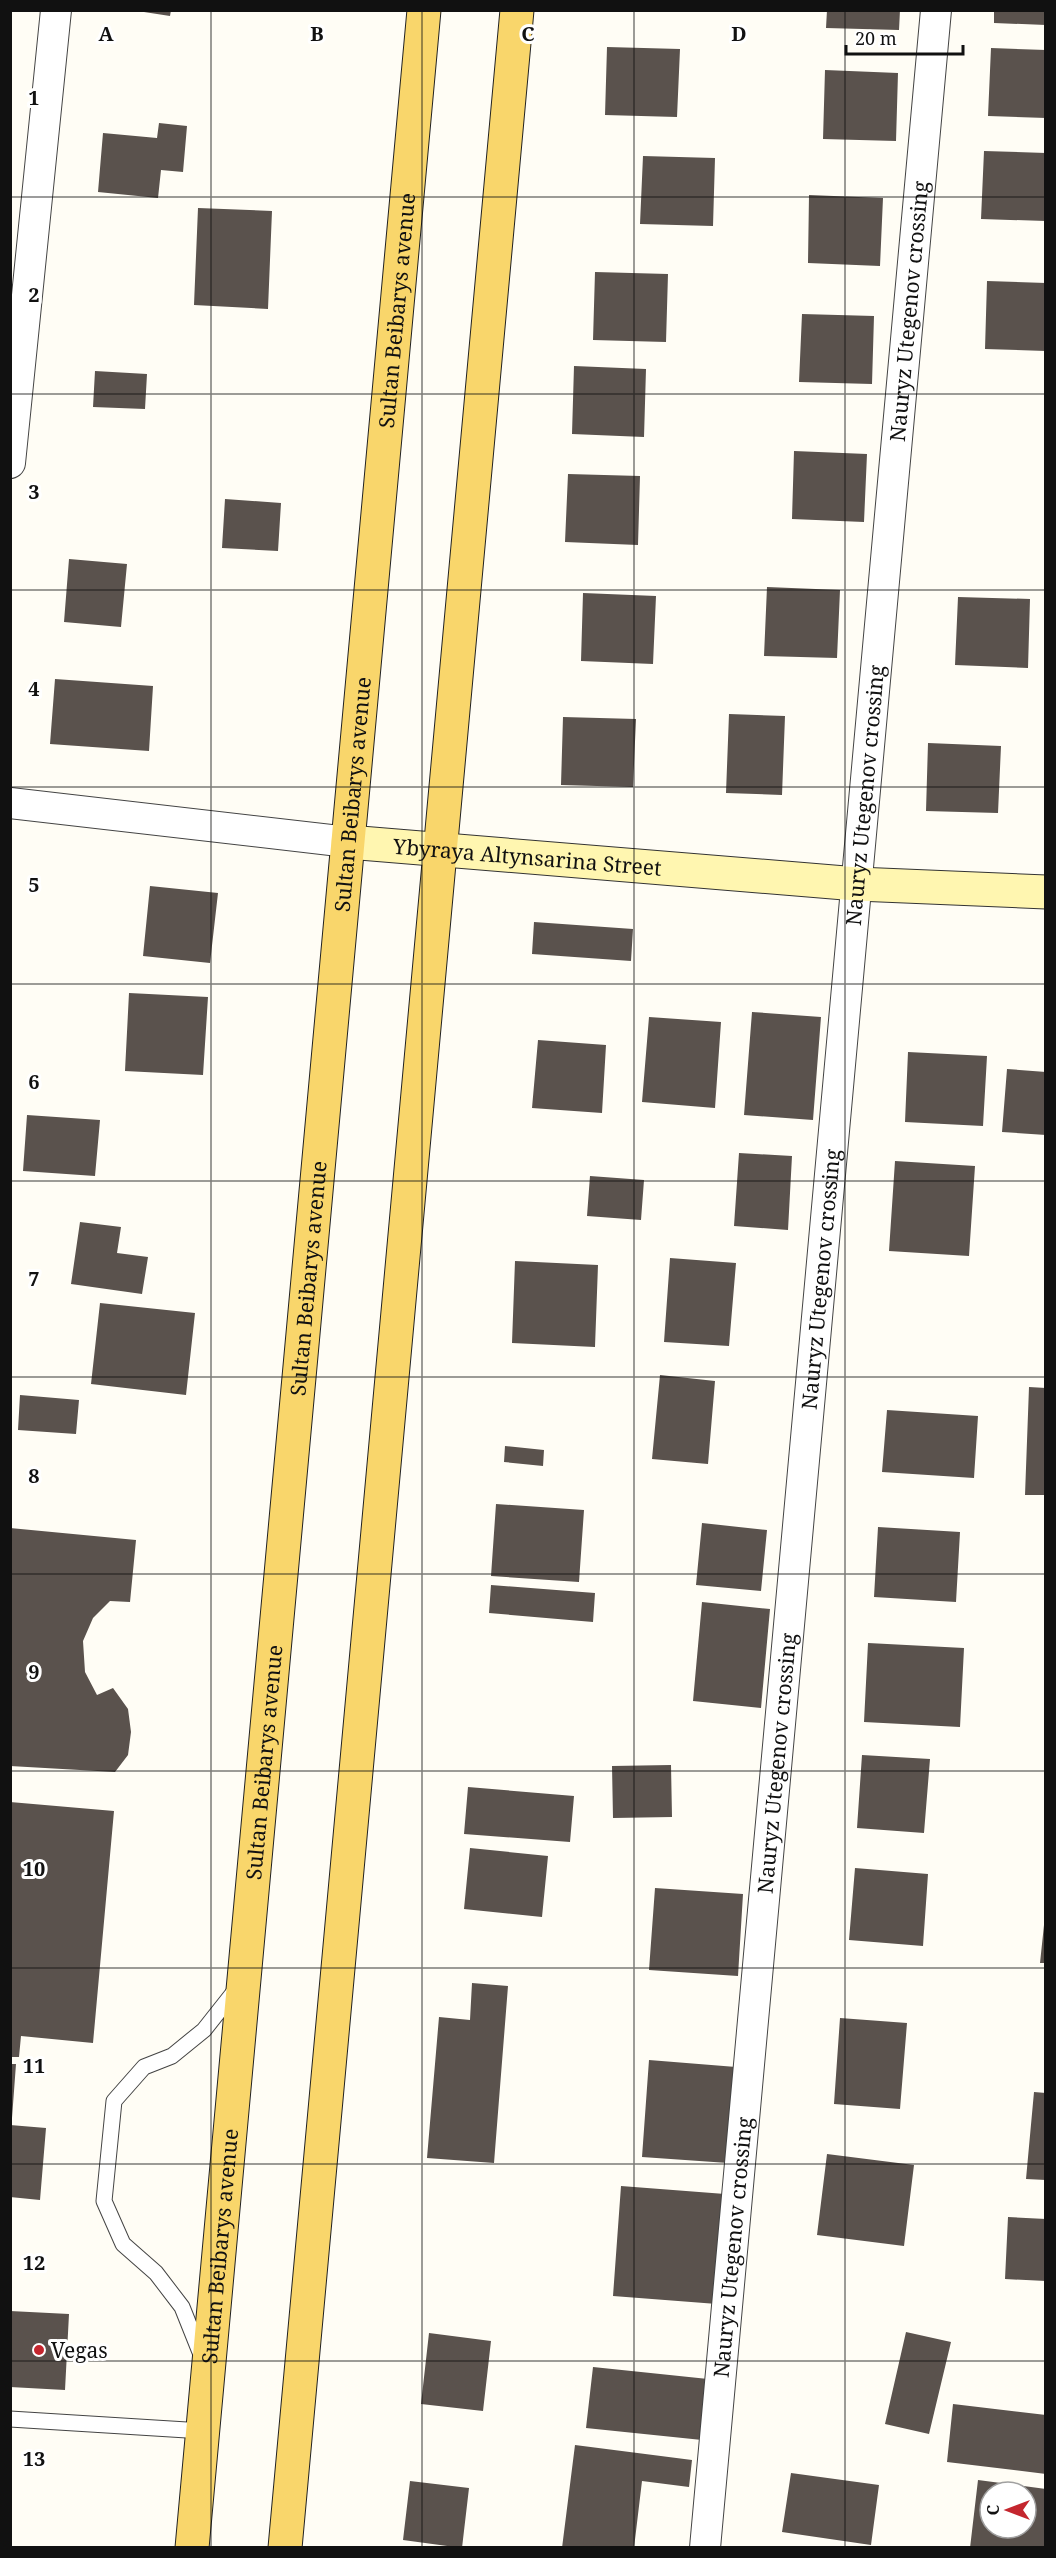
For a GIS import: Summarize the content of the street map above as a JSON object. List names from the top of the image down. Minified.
{"streets":{"main road":["Sultan Beibarys avenue"],"street":["Nauryz Utegenov crossing","Ybyraya Altynsarina Street"]},"crossings":[["Sultan Beibarys avenue","Ybyraya Altynsarina Street"],["Nauryz Utegenov crossing","Ybyraya Altynsarina Street"]],"places":["Vegas"],"scale_bar":"20 m","north":"left","grid":{"columns":["A","B","C","D"],"rows":["1","2","3","4","5","6","7","8","9","10","11","12","13"]}}
